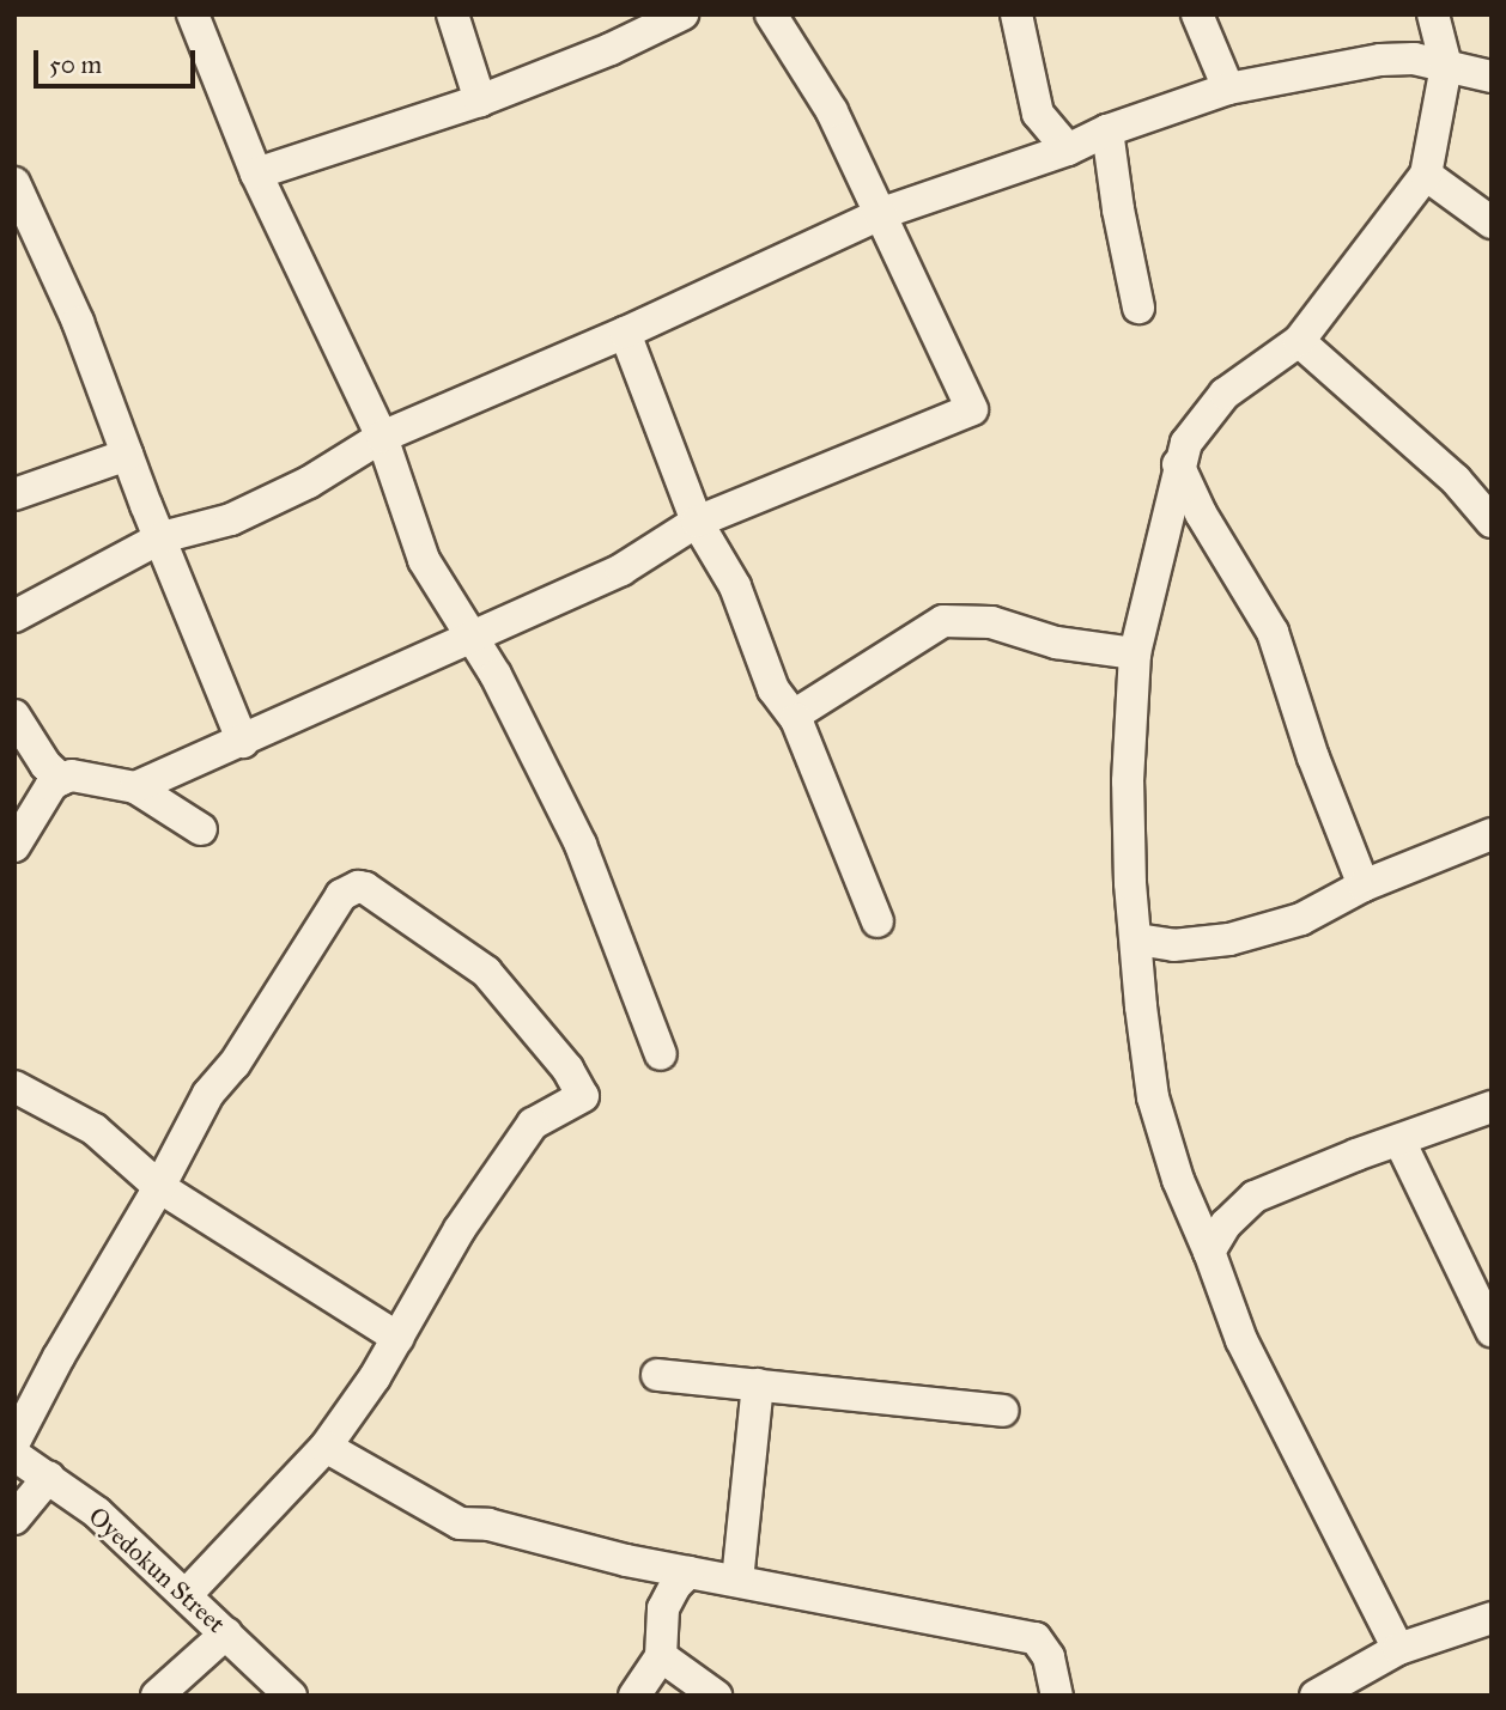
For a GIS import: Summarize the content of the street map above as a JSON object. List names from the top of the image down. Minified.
{"streets":{"street":["Oyedokun Street"]},"scale_bar":"50 m"}
